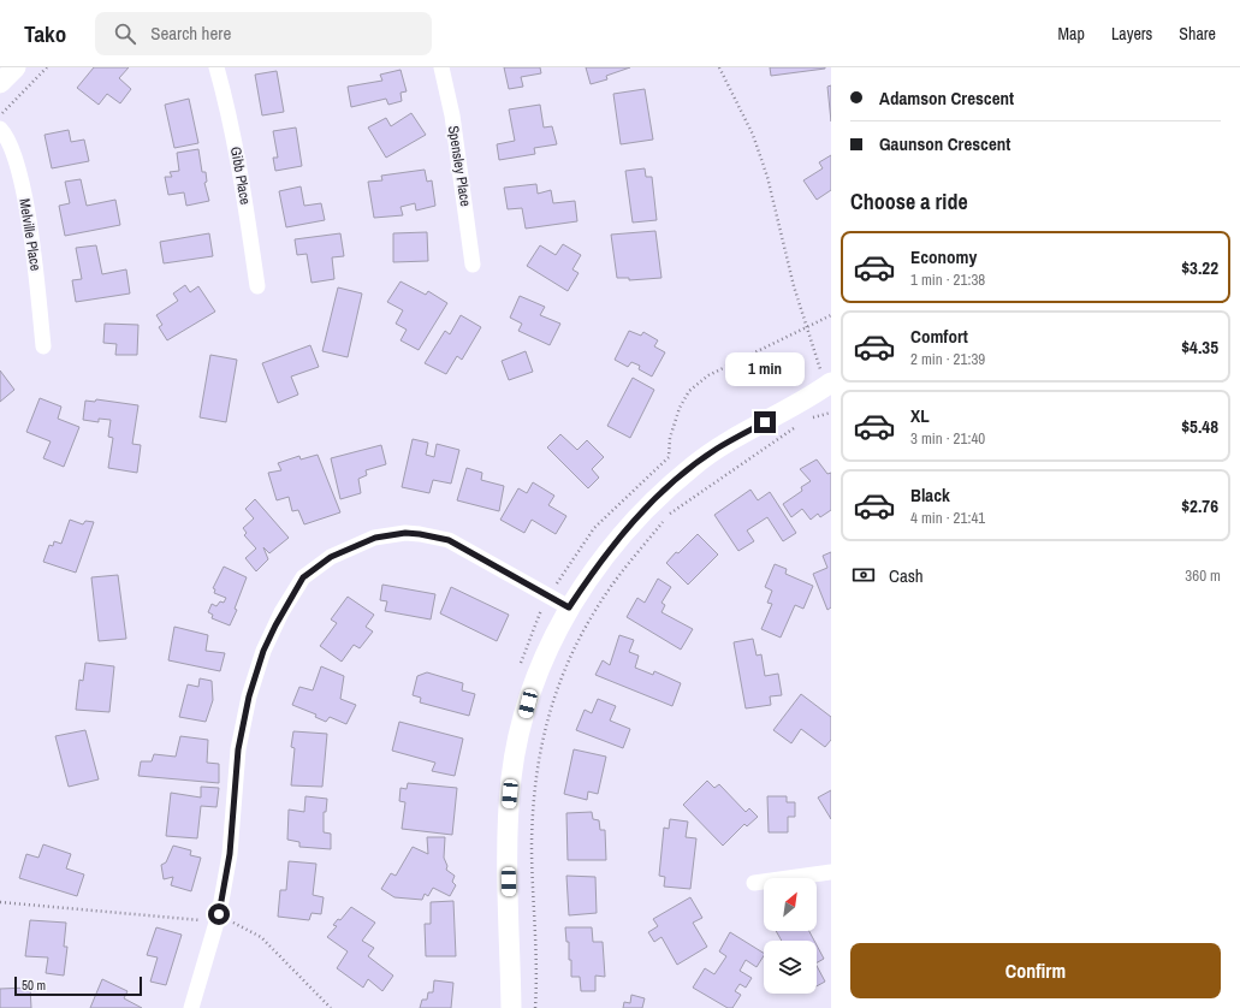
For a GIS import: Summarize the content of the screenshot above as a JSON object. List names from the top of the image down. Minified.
{"streets":{"street":["Spensley Place","Gibb Place","Melville Place"]},"scale_bar":"50 m","north":"top right","page":{"header":"Tako","search":"Search here","nav":["Map","Layers","Share"],"banner":["Adamson Crescent","Gaunson Crescent"],"heading":"Choose a ride","list":[{"name":"Economy","note":"1 min · 21:38","value":"$3.22"},{"name":"Comfort","note":"2 min · 21:39","value":"$4.35"},{"name":"XL","note":"3 min · 21:40","value":"$5.48"},{"name":"Black","note":"4 min · 21:41","value":"$2.76"}],"bubble":"1 min","pay":["Cash","360 m"],"buttons":"Confirm","scale":"50 m"}}
